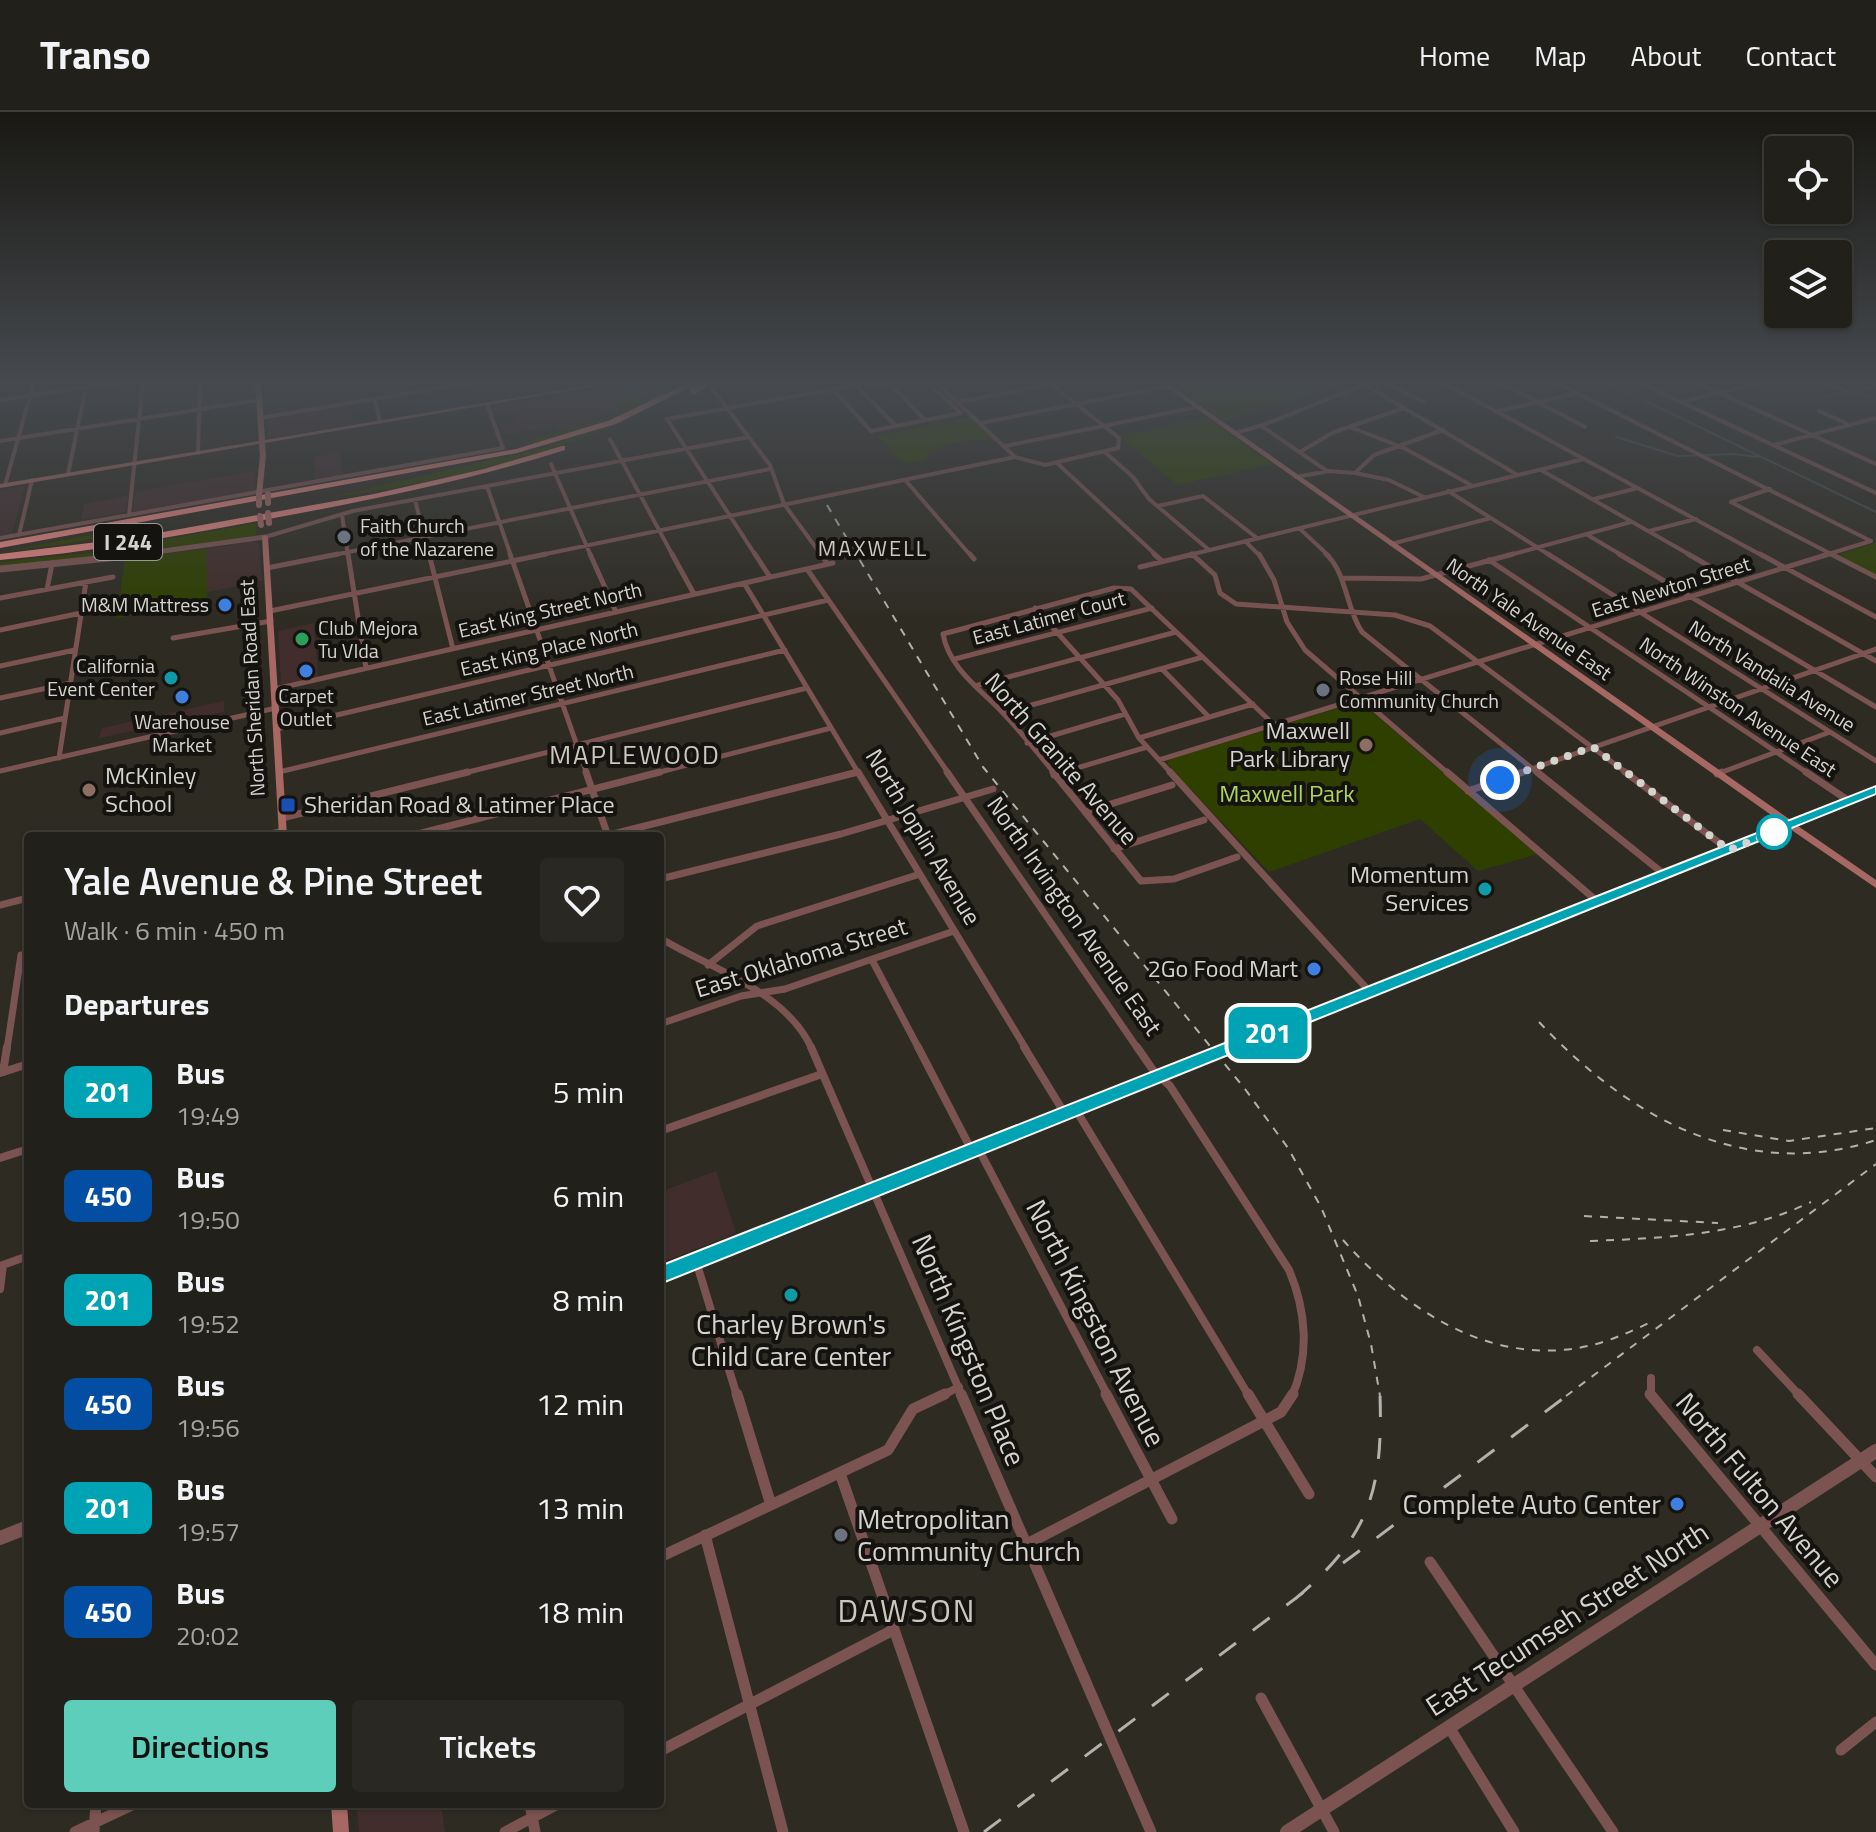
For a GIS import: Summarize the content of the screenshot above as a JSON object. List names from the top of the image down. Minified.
{"streets":{"highway":["I 244"],"main road":["North Yale Avenue East","North Sheridan Road East"],"street":["East Newton Street","East King Street North","East Latimer Court","East King Place North","North Vandalia Avenue","East Latimer Street North","North Winston Avenue East","North Granite Avenue","North Joplin Avenue","North Irvington Avenue East","East Oklahoma Street","North Kingston Avenue","North Kingston Place","North Fulton Avenue","East Tecumseh Street North"]},"crossings":[["East Newton Street","North Yale Avenue East"],["East Newton Street","North Vandalia Avenue"],["East Newton Street","North Winston Avenue East"],["East King Street North","North Sheridan Road East"],["East King Street North","North Joplin Avenue"],["East King Street North","North Irvington Avenue East"],["East Latimer Court","North Granite Avenue"],["East King Place North","North Sheridan Road East"],["East King Place North","North Joplin Avenue"],["East King Place North","North Irvington Avenue East"],["North Sheridan Road East","East Latimer Street North"],["East Latimer Street North","North Joplin Avenue"],["North Joplin Avenue","North Irvington Avenue East"],["North Joplin Avenue","East Oklahoma Street"],["North Irvington Avenue East","North Kingston Avenue"],["North Irvington Avenue East","North Kingston Place"],["East Oklahoma Street","North Kingston Avenue"],["East Oklahoma Street","North Kingston Place"],["North Fulton Avenue","East Tecumseh Street North"]],"districts":["MAXWELL","MAPLEWOOD","DAWSON"],"parks":["Maxwell Park"],"places":{"other":["Faith Church of the Nazarene","M&M Mattress","Club Mejora Tu VIda","Carpet Outlet","California Event Center","Rose Hill Community Church","Warehouse Market","Maxwell Park Library","McKinley School","Momentum Services","2Go Food Mart","Charley Brown's Child Care Center","Complete Auto Center","Metropolitan Community Church"],"transit":["Sheridan Road & Latimer Place"]},"lines":["bus line 201"],"page":{"header":"Transo","nav":["Home","Map","About","Contact"],"on_map":"201","heading":[["Yale Avenue & Pine Street","Walk · 6 min · 450 m"],"Departures"],"list":[{"mark":"201","name":"Bus","note":"19:49","value":"5 min"},{"mark":"450","name":"Bus","note":"19:50","value":"6 min"},{"mark":"201","name":"Bus","note":"19:52","value":"8 min"},{"mark":"450","name":"Bus","note":"19:56","value":"12 min"},{"mark":"201","name":"Bus","note":"19:57","value":"13 min"},{"mark":"450","name":"Bus","note":"20:02","value":"18 min"}],"buttons":["Directions","Tickets"]}}
